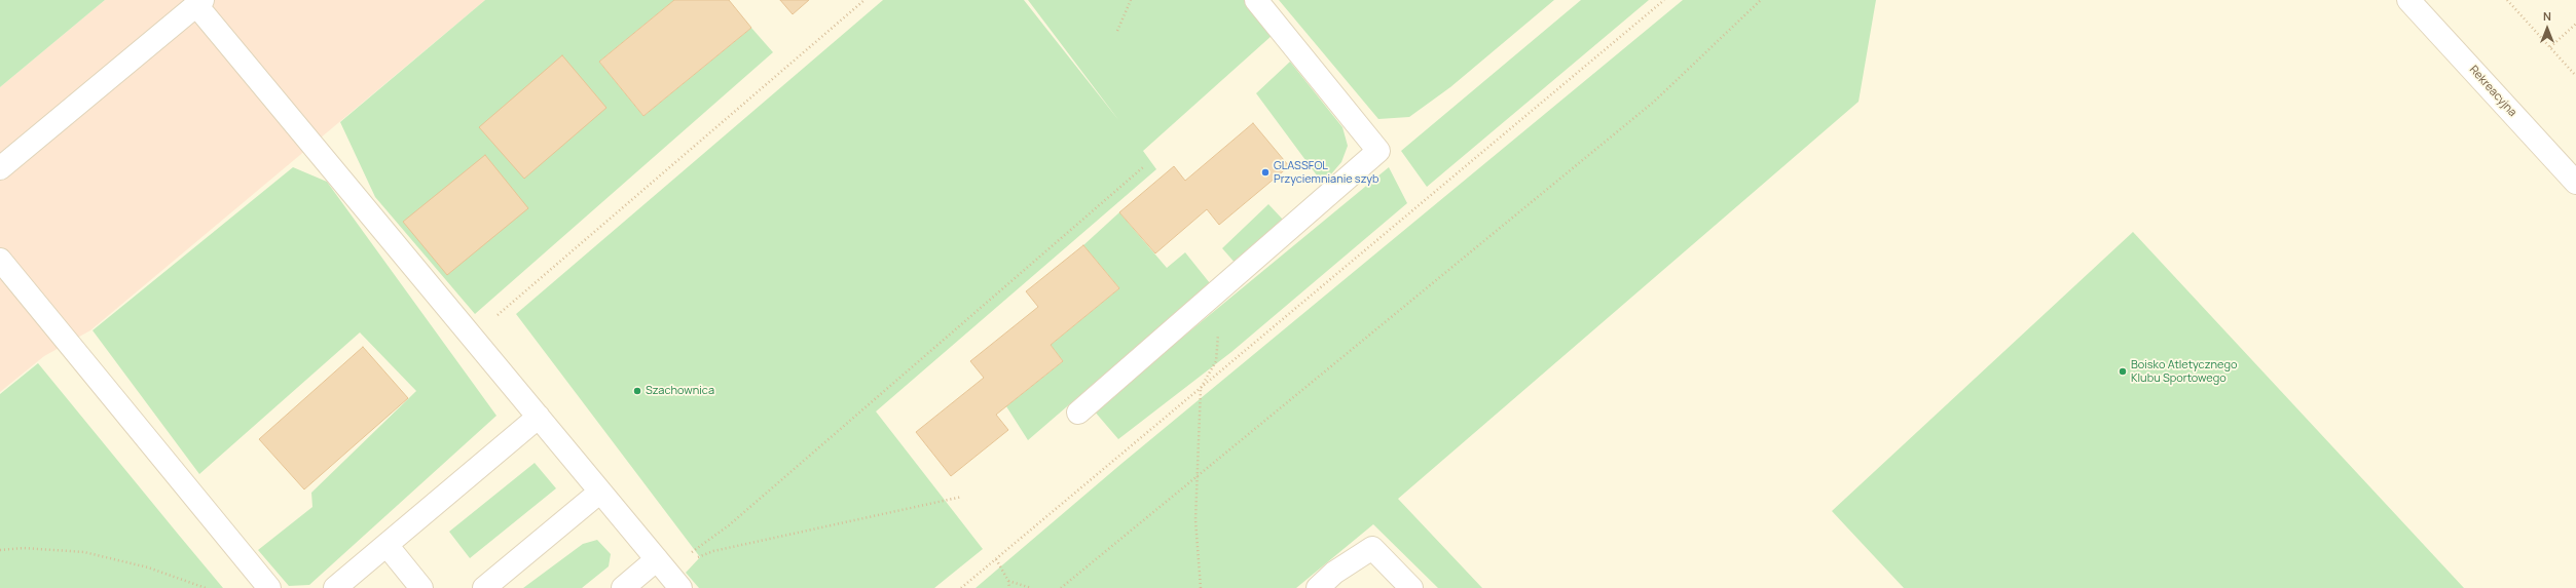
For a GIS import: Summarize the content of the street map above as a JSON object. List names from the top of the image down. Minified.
{"streets":{"street":["Rekreacyjna"]},"places":["GLASSFOL Przyciemnianie szyb","Boisko Atletycznego Klubu Sportowego","Szachownica"],"north":"top"}
